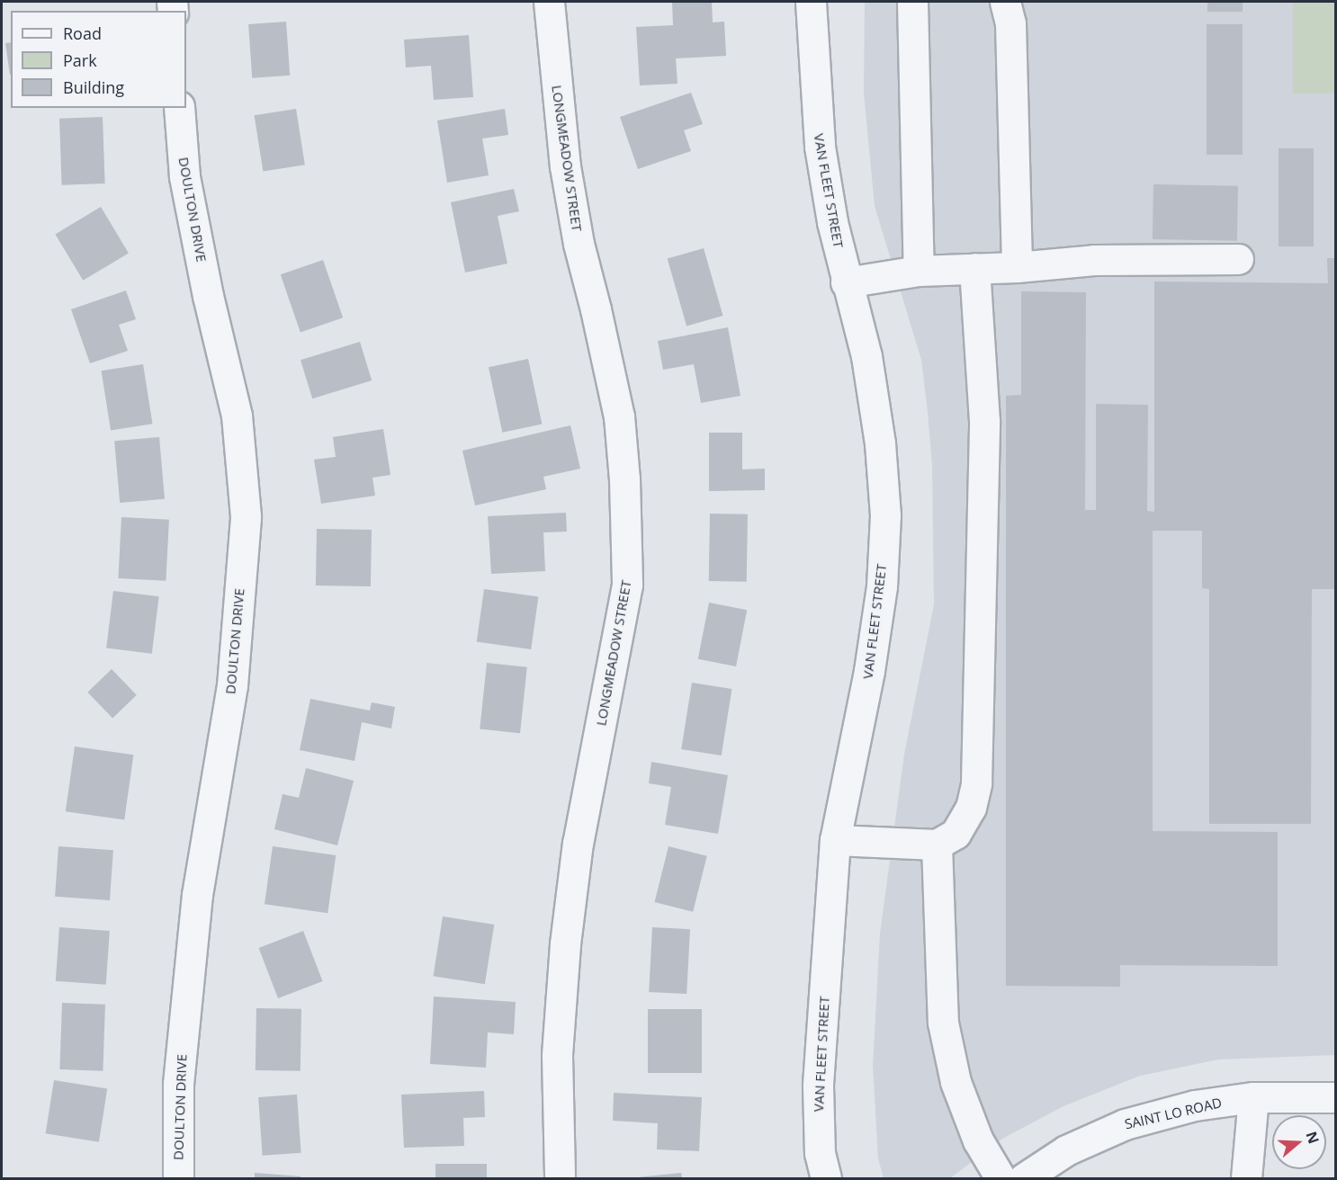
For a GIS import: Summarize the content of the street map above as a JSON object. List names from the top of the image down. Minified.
{"streets":{"street":["LONGMEADOW STREET","VAN FLEET STREET","DOULTON DRIVE","SAINT LO ROAD"]},"legend":["Road","Park","Building"],"north":"right"}
